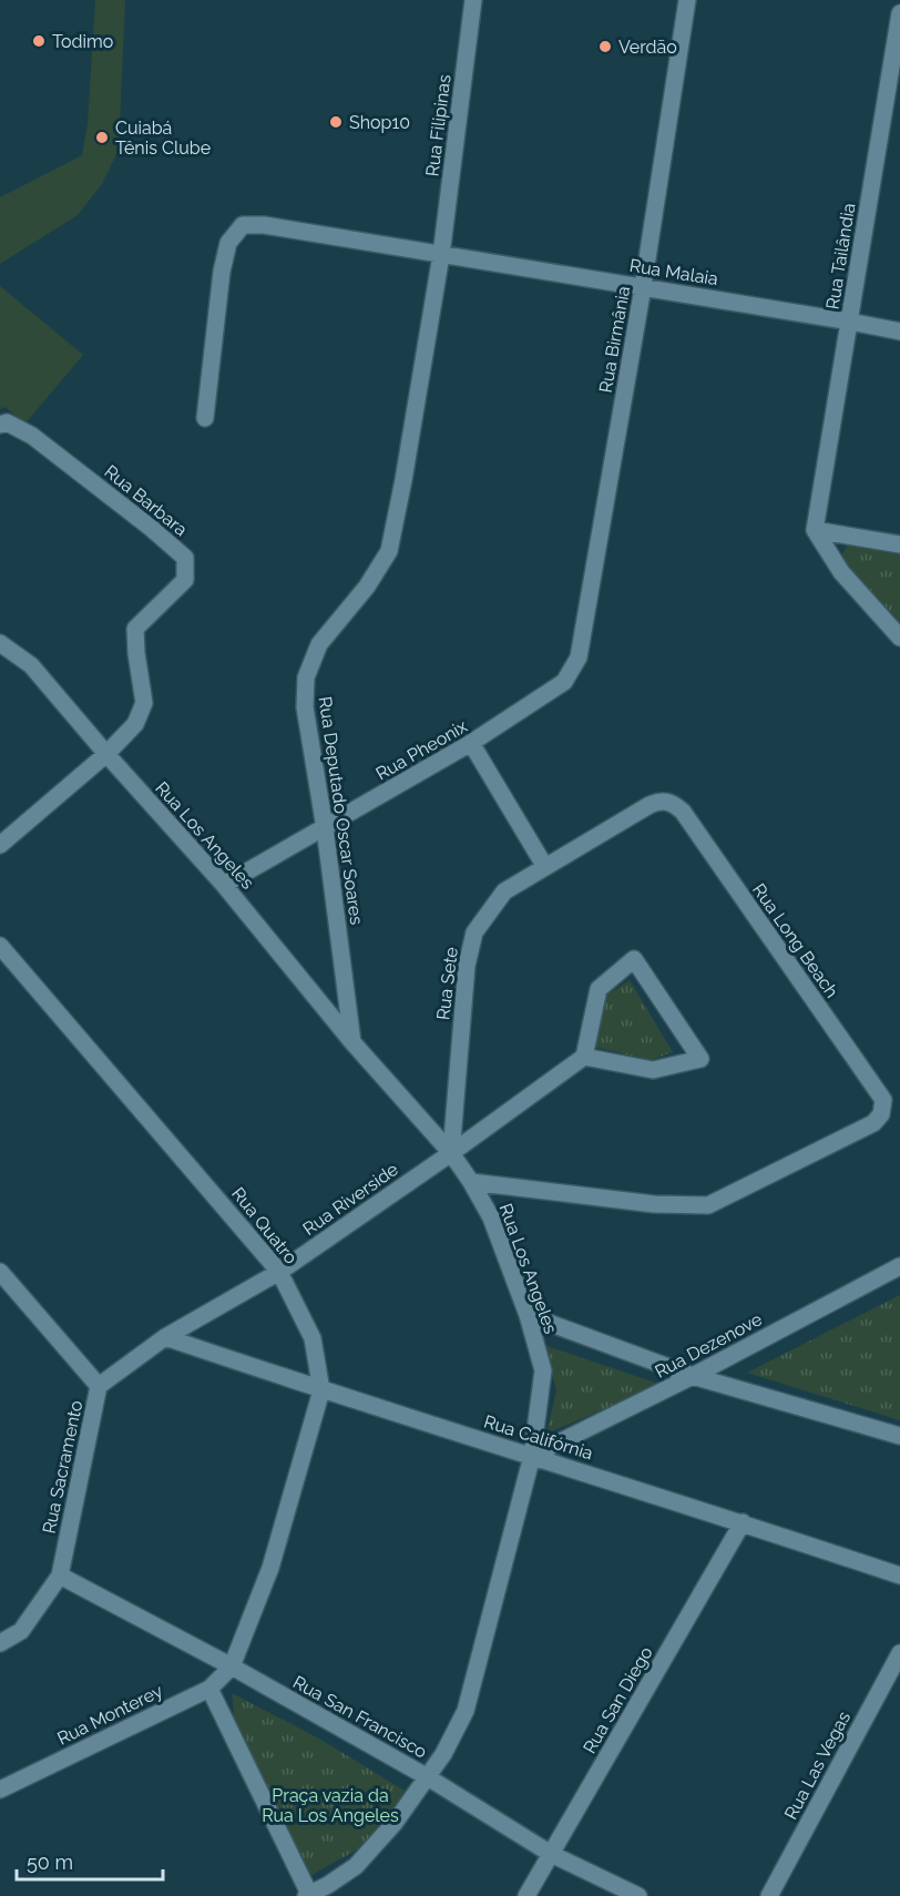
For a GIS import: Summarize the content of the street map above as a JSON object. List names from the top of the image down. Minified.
{"streets":{"street":["Rua Filipinas","Rua Tailândia","Rua Malaia","Rua Birmânia","Rua Barbara","Rua Pheonix","Rua Deputado Oscar Soares","Rua Los Angeles","Rua Long Beach","Rua Sete","Rua Riverside","Rua Quatro","Rua Dezenove","Rua Califórnia","Rua Sacramento","Rua San Diego","Rua Monterey","Rua San Francisco","Rua Las Vegas"]},"crossings":[["Rua Filipinas","Rua Malaia"],["Rua Filipinas","Rua Deputado Oscar Soares"],["Rua Tailândia","Rua Malaia"],["Rua Malaia","Rua Birmânia"],["Rua Malaia","Rua Deputado Oscar Soares"],["Rua Birmânia","Rua Pheonix"],["Rua Barbara","Rua Los Angeles"],["Rua Pheonix","Rua Deputado Oscar Soares"],["Rua Pheonix","Rua Los Angeles"],["Rua Deputado Oscar Soares","Rua Los Angeles"],["Rua Los Angeles","Rua Long Beach"],["Rua Los Angeles","Rua Sete"],["Rua Los Angeles","Rua Riverside"],["Rua Los Angeles","Rua Dezenove"],["Rua Los Angeles","Rua Califórnia"],["Rua Los Angeles","Rua San Francisco"],["Rua Long Beach","Rua Sete"],["Rua Sete","Rua Riverside"],["Rua Riverside","Rua Quatro"],["Rua Riverside","Rua Califórnia"],["Rua Riverside","Rua Sacramento"],["Rua Quatro","Rua Califórnia"],["Rua Quatro","Rua Monterey"],["Rua Quatro","Rua San Francisco"],["Rua Dezenove","Rua Califórnia"],["Rua Califórnia","Rua San Diego"],["Rua Sacramento","Rua San Francisco"],["Rua San Diego","Rua San Francisco"],["Rua Monterey","Rua San Francisco"]],"parks":["Praça vazia da Rua Los Angeles"],"places":["Todimo","Verdão","Shop10","Cuiabá Tênis Clube"],"scale_bar":"50 m"}
